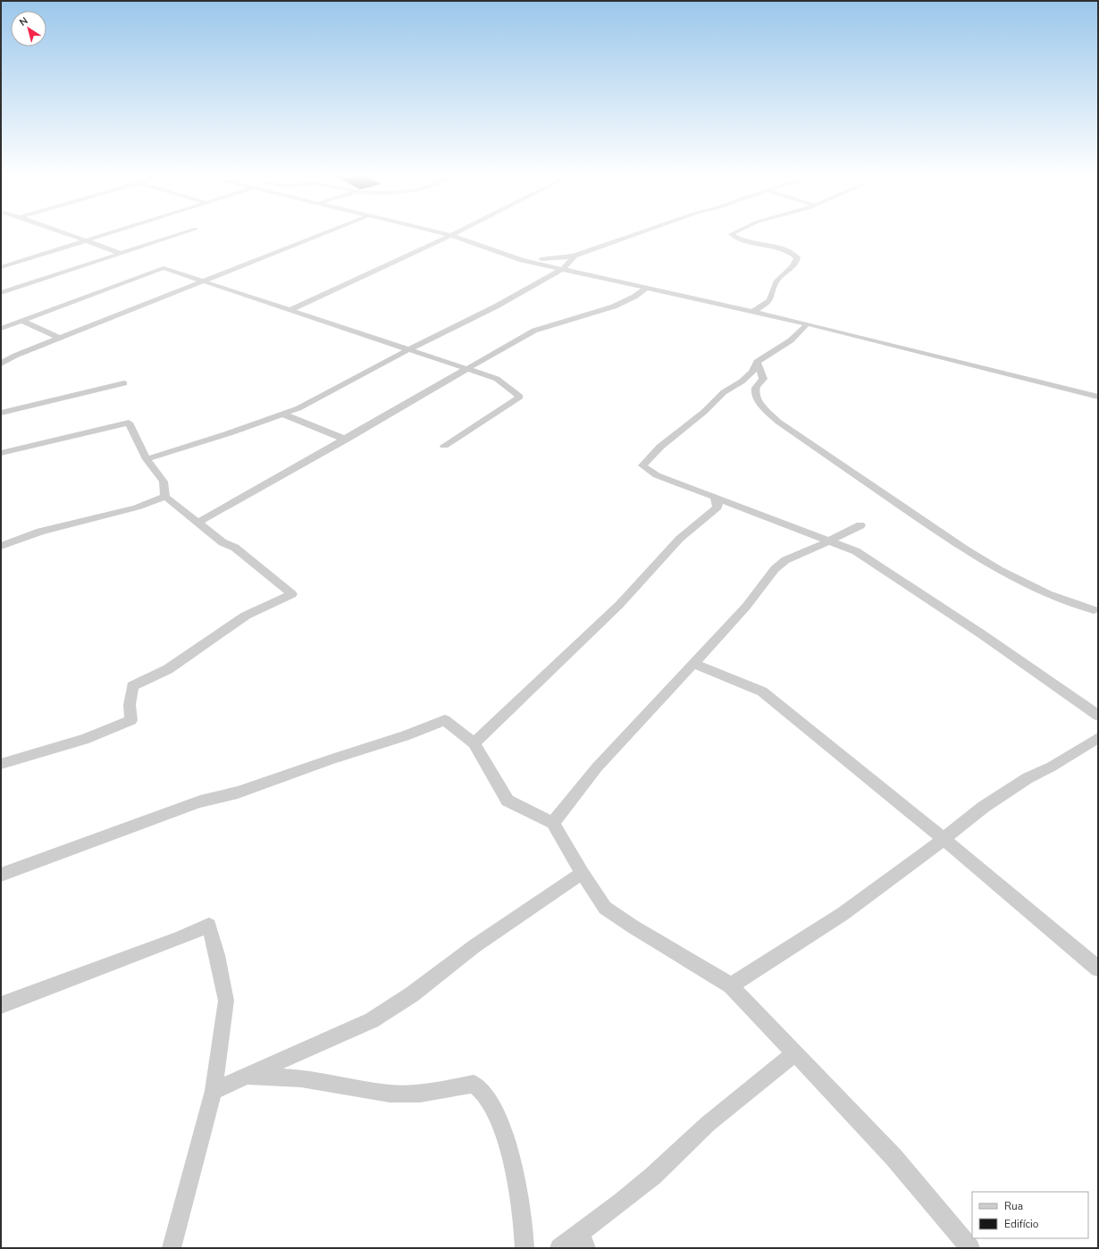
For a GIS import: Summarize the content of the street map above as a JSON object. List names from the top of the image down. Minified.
{"legend":["Rua","Edifício"],"north":"top left"}
